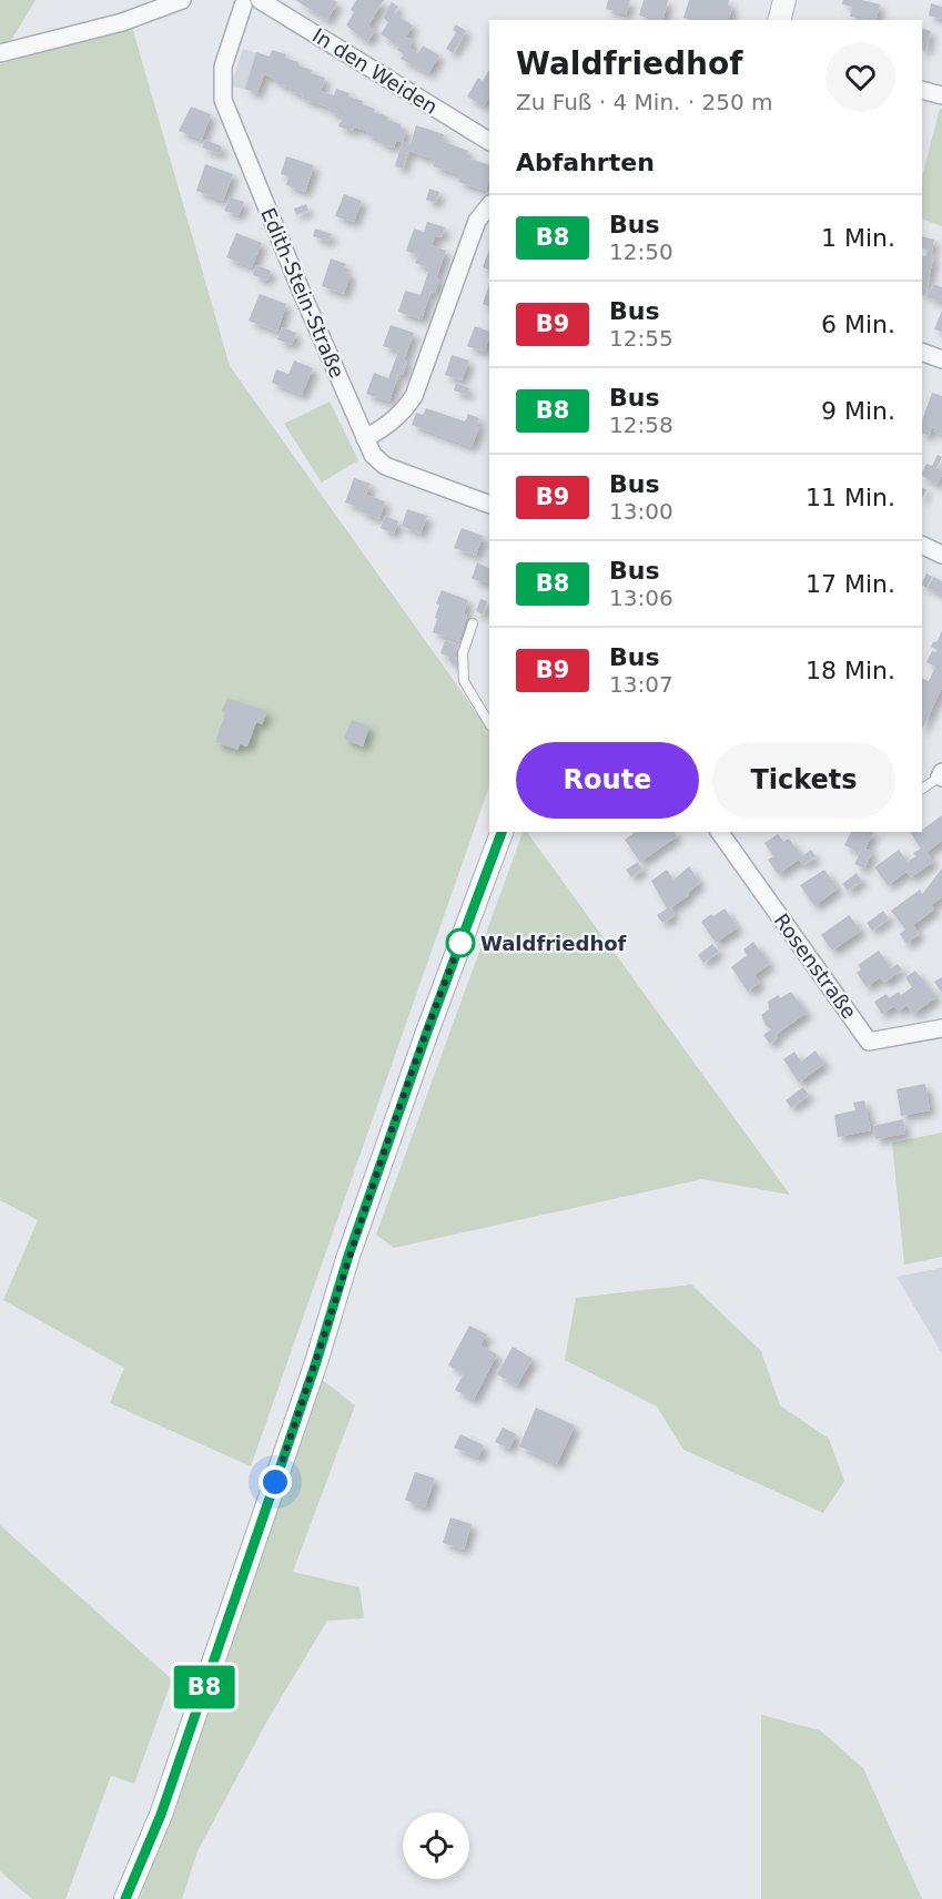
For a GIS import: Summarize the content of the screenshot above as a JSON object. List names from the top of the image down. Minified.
{"streets":{"street":["In den Weiden","Edith-Stein-Straße","Rosenstraße"]},"crossings":[["In den Weiden","Edith-Stein-Straße"]],"places":["Waldfriedhof"],"lines":["bus line B8"],"page":{"on_map":"B8","heading":[["Waldfriedhof","Zu Fuß · 4 Min. · 250 m"],"Abfahrten"],"list":[{"mark":"B8","name":"Bus","note":"12:50","value":"1 Min."},{"mark":"B9","name":"Bus","note":"12:55","value":"6 Min."},{"mark":"B8","name":"Bus","note":"12:58","value":"9 Min."},{"mark":"B9","name":"Bus","note":"13:00","value":"11 Min."},{"mark":"B8","name":"Bus","note":"13:06","value":"17 Min."},{"mark":"B9","name":"Bus","note":"13:07","value":"18 Min."}],"buttons":["Route","Tickets"]}}
